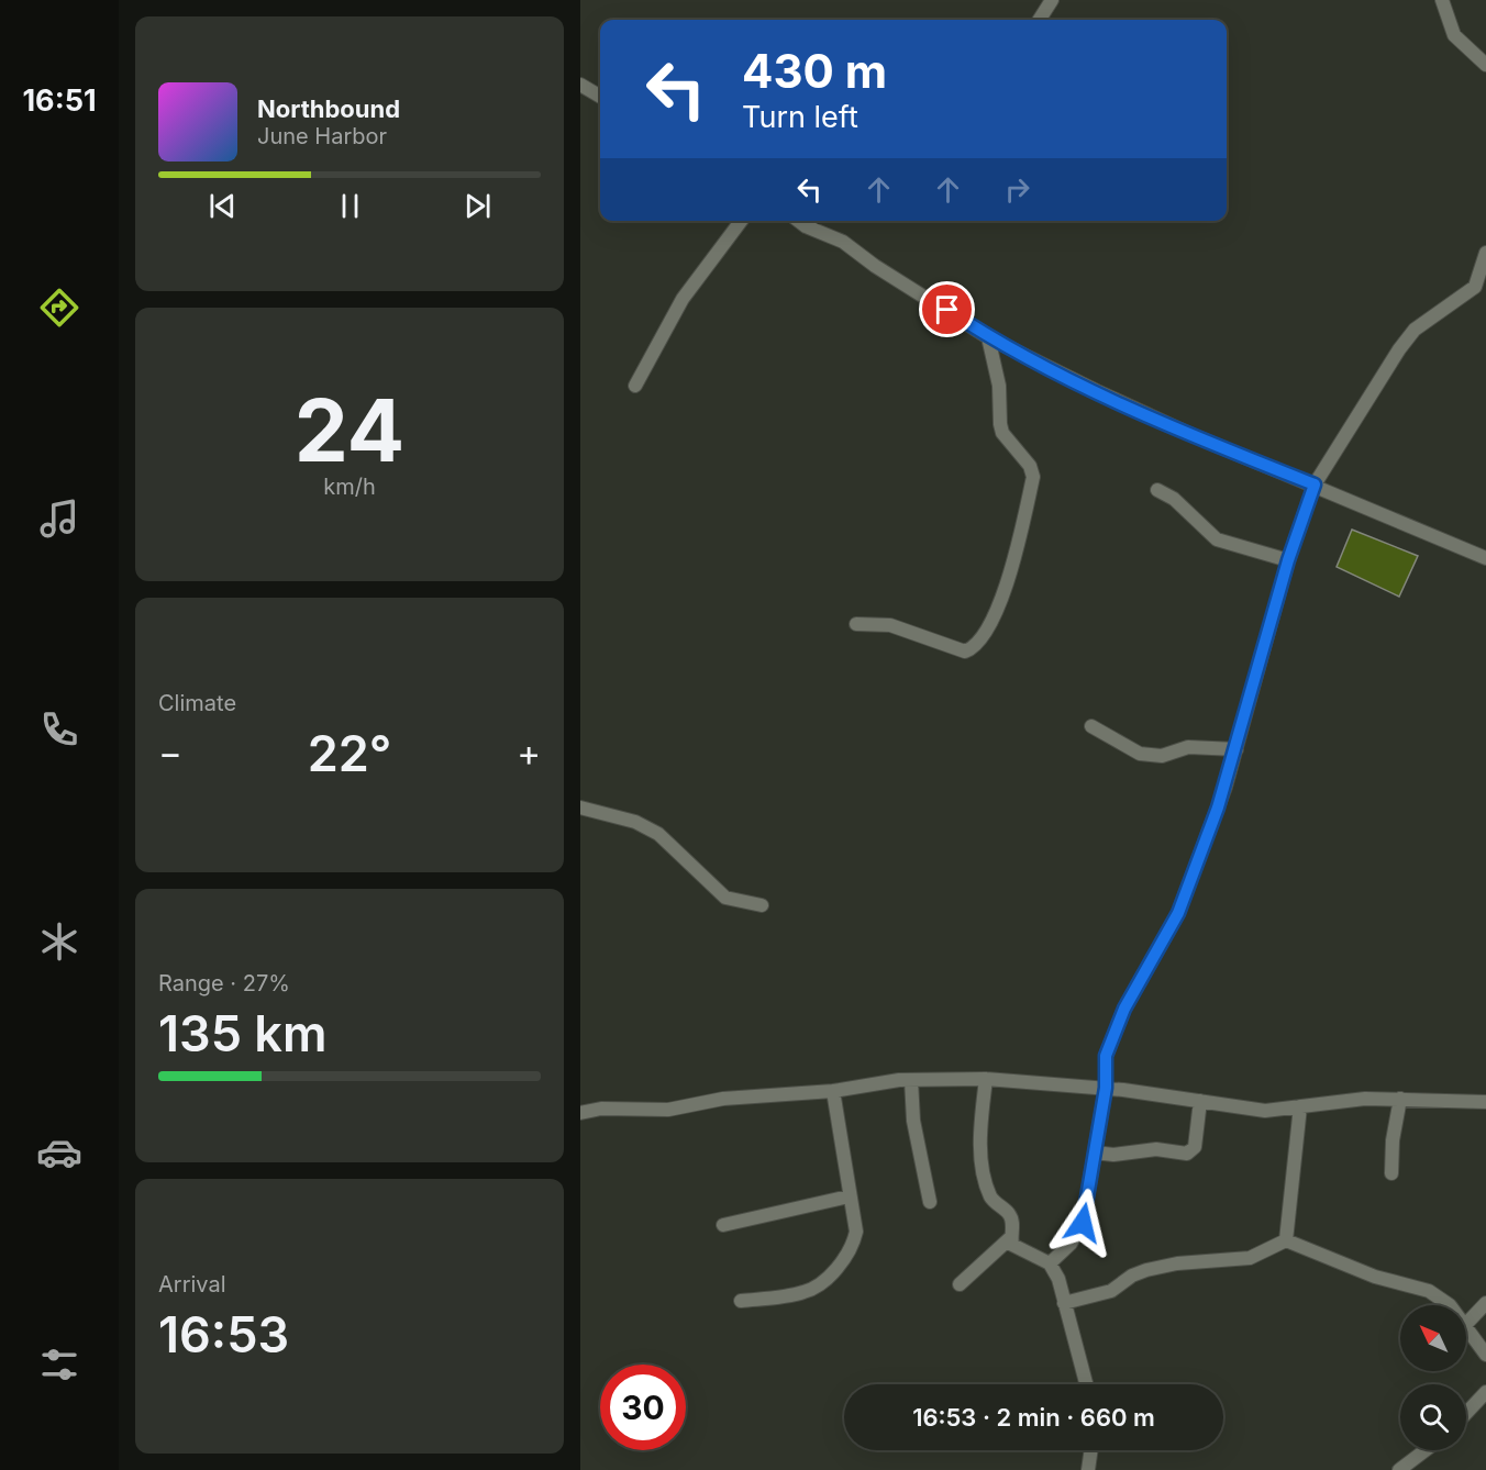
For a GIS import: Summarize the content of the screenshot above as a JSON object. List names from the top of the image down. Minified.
{"north":"top left","page":{"tabs":"16:51","turn":["430 m","Turn left"],"song":["Northbound","June Harbor"],"tile":[["24","km/h"],"Climate",["Range · 27%","135 km"],["Arrival","16:53"]],"heat":["−","22°","+"],"limit":"30","trip":"16:53 · 2 min · 660 m"}}
